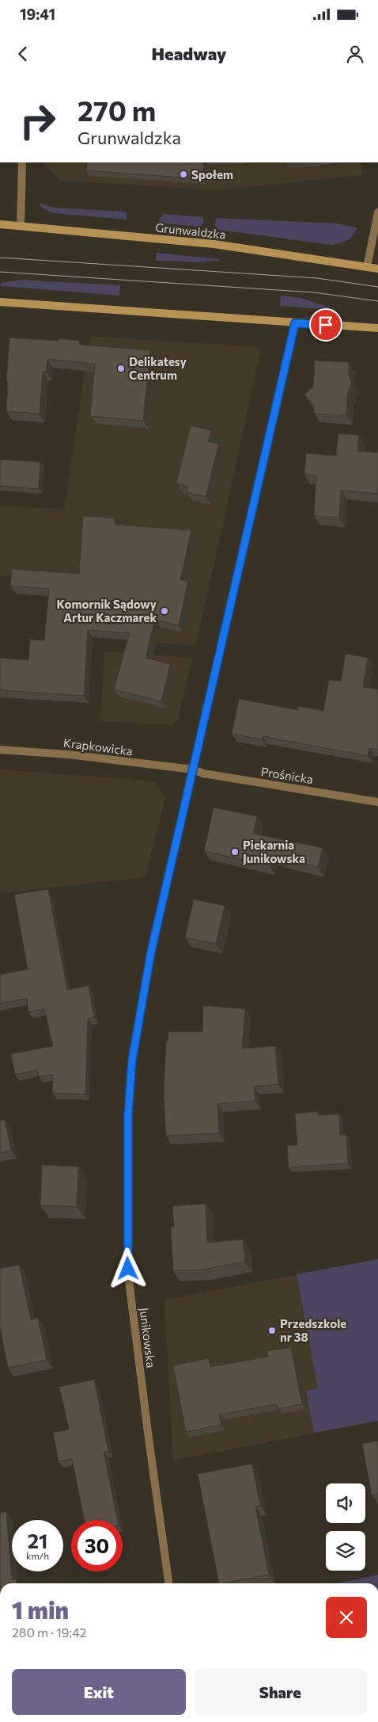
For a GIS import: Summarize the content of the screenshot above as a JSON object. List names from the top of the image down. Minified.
{"streets":{"street":["Grunwaldzka","Krapkowicka","Prośnicka","Junikowska"]},"crossings":[["Krapkowicka","Prośnicka"],["Krapkowicka","Junikowska"],["Prośnicka","Junikowska"]],"places":["Społem","Delikatesy Centrum","Komornik Sądowy Artur Kaczmarek","Piekarnia Junikowska","Przedszkole nr 38"],"page":{"status":"19:41","header":"Headway","turn":["270 m","Grunwaldzka"],"speed":"21 km/h","limit":"30","heading":["1 min","280 m · 19:42"],"buttons":["Exit","Share"]}}
